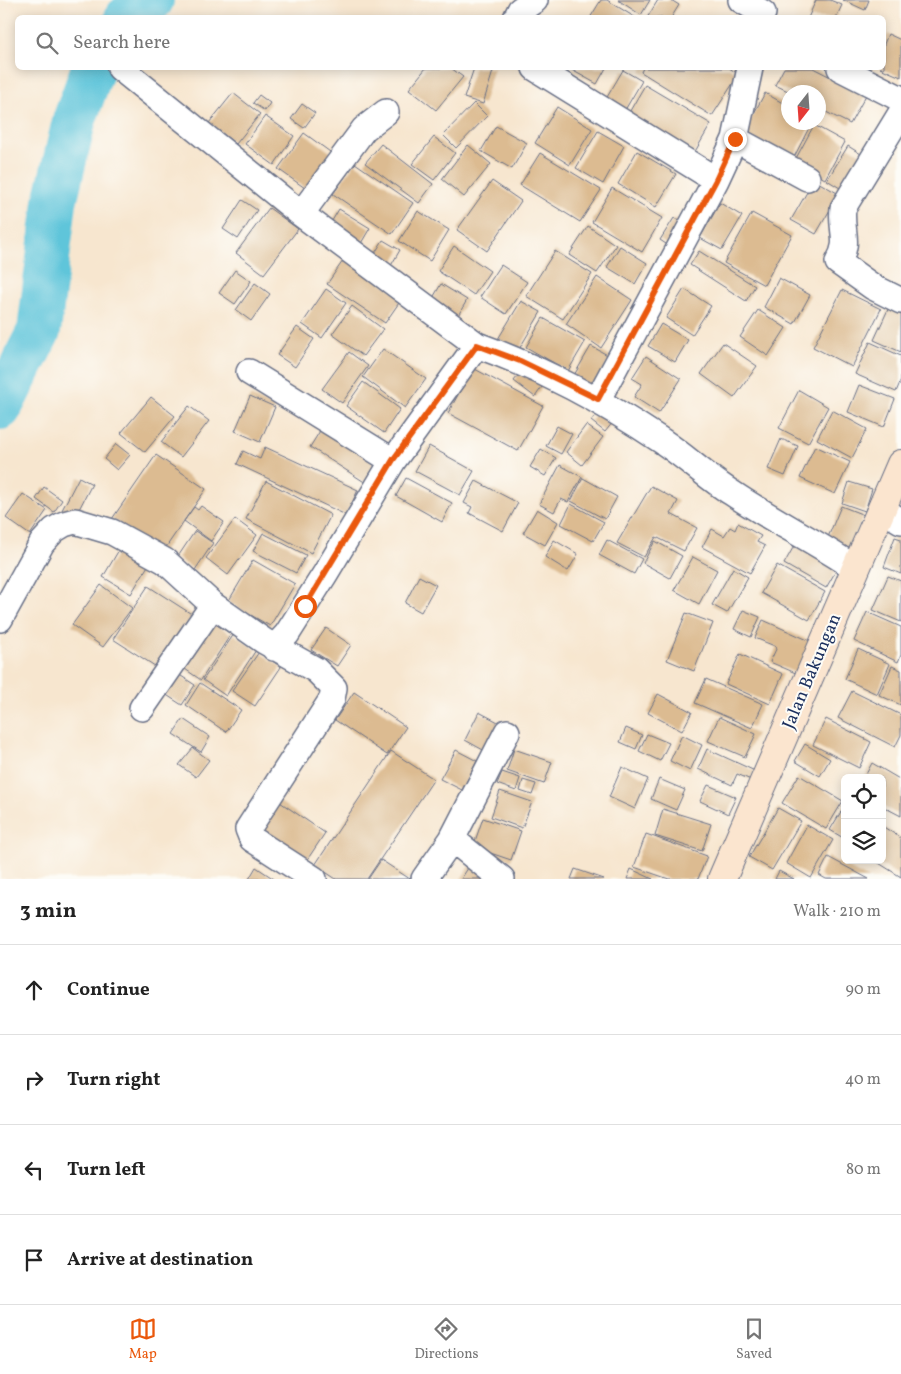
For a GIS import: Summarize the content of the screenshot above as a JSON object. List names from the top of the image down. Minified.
{"streets":{"main road":["Jalan Bakungan"]},"north":"bottom","page":{"search":"Search here","heading":["3 min","Walk · 210 m"],"list":[["Continue","90 m"],["Turn right","40 m"],["Turn left","80 m"],"Arrive at destination"],"nav":["Map","Directions","Saved"]}}
